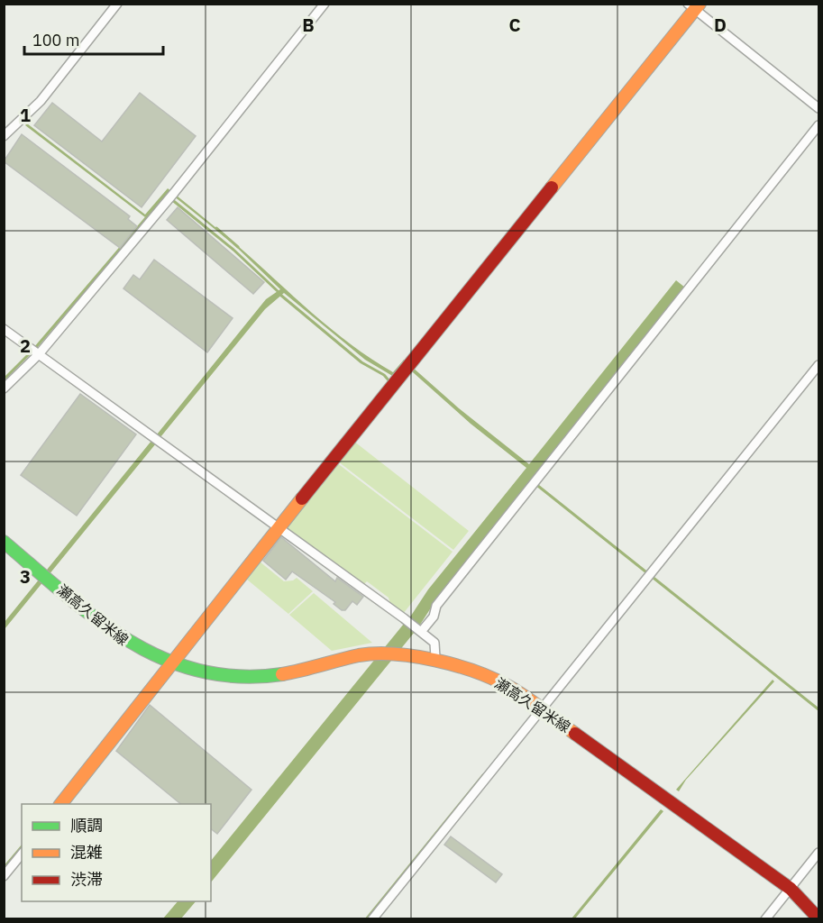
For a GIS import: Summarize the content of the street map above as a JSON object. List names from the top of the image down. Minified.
{"streets":{"street":["瀬高久留米線"]},"legend":["順調","混雑","渋滞"],"scale_bar":"100 m","grid":{"columns":["B","C","D"],"rows":["1","2","3"]}}
